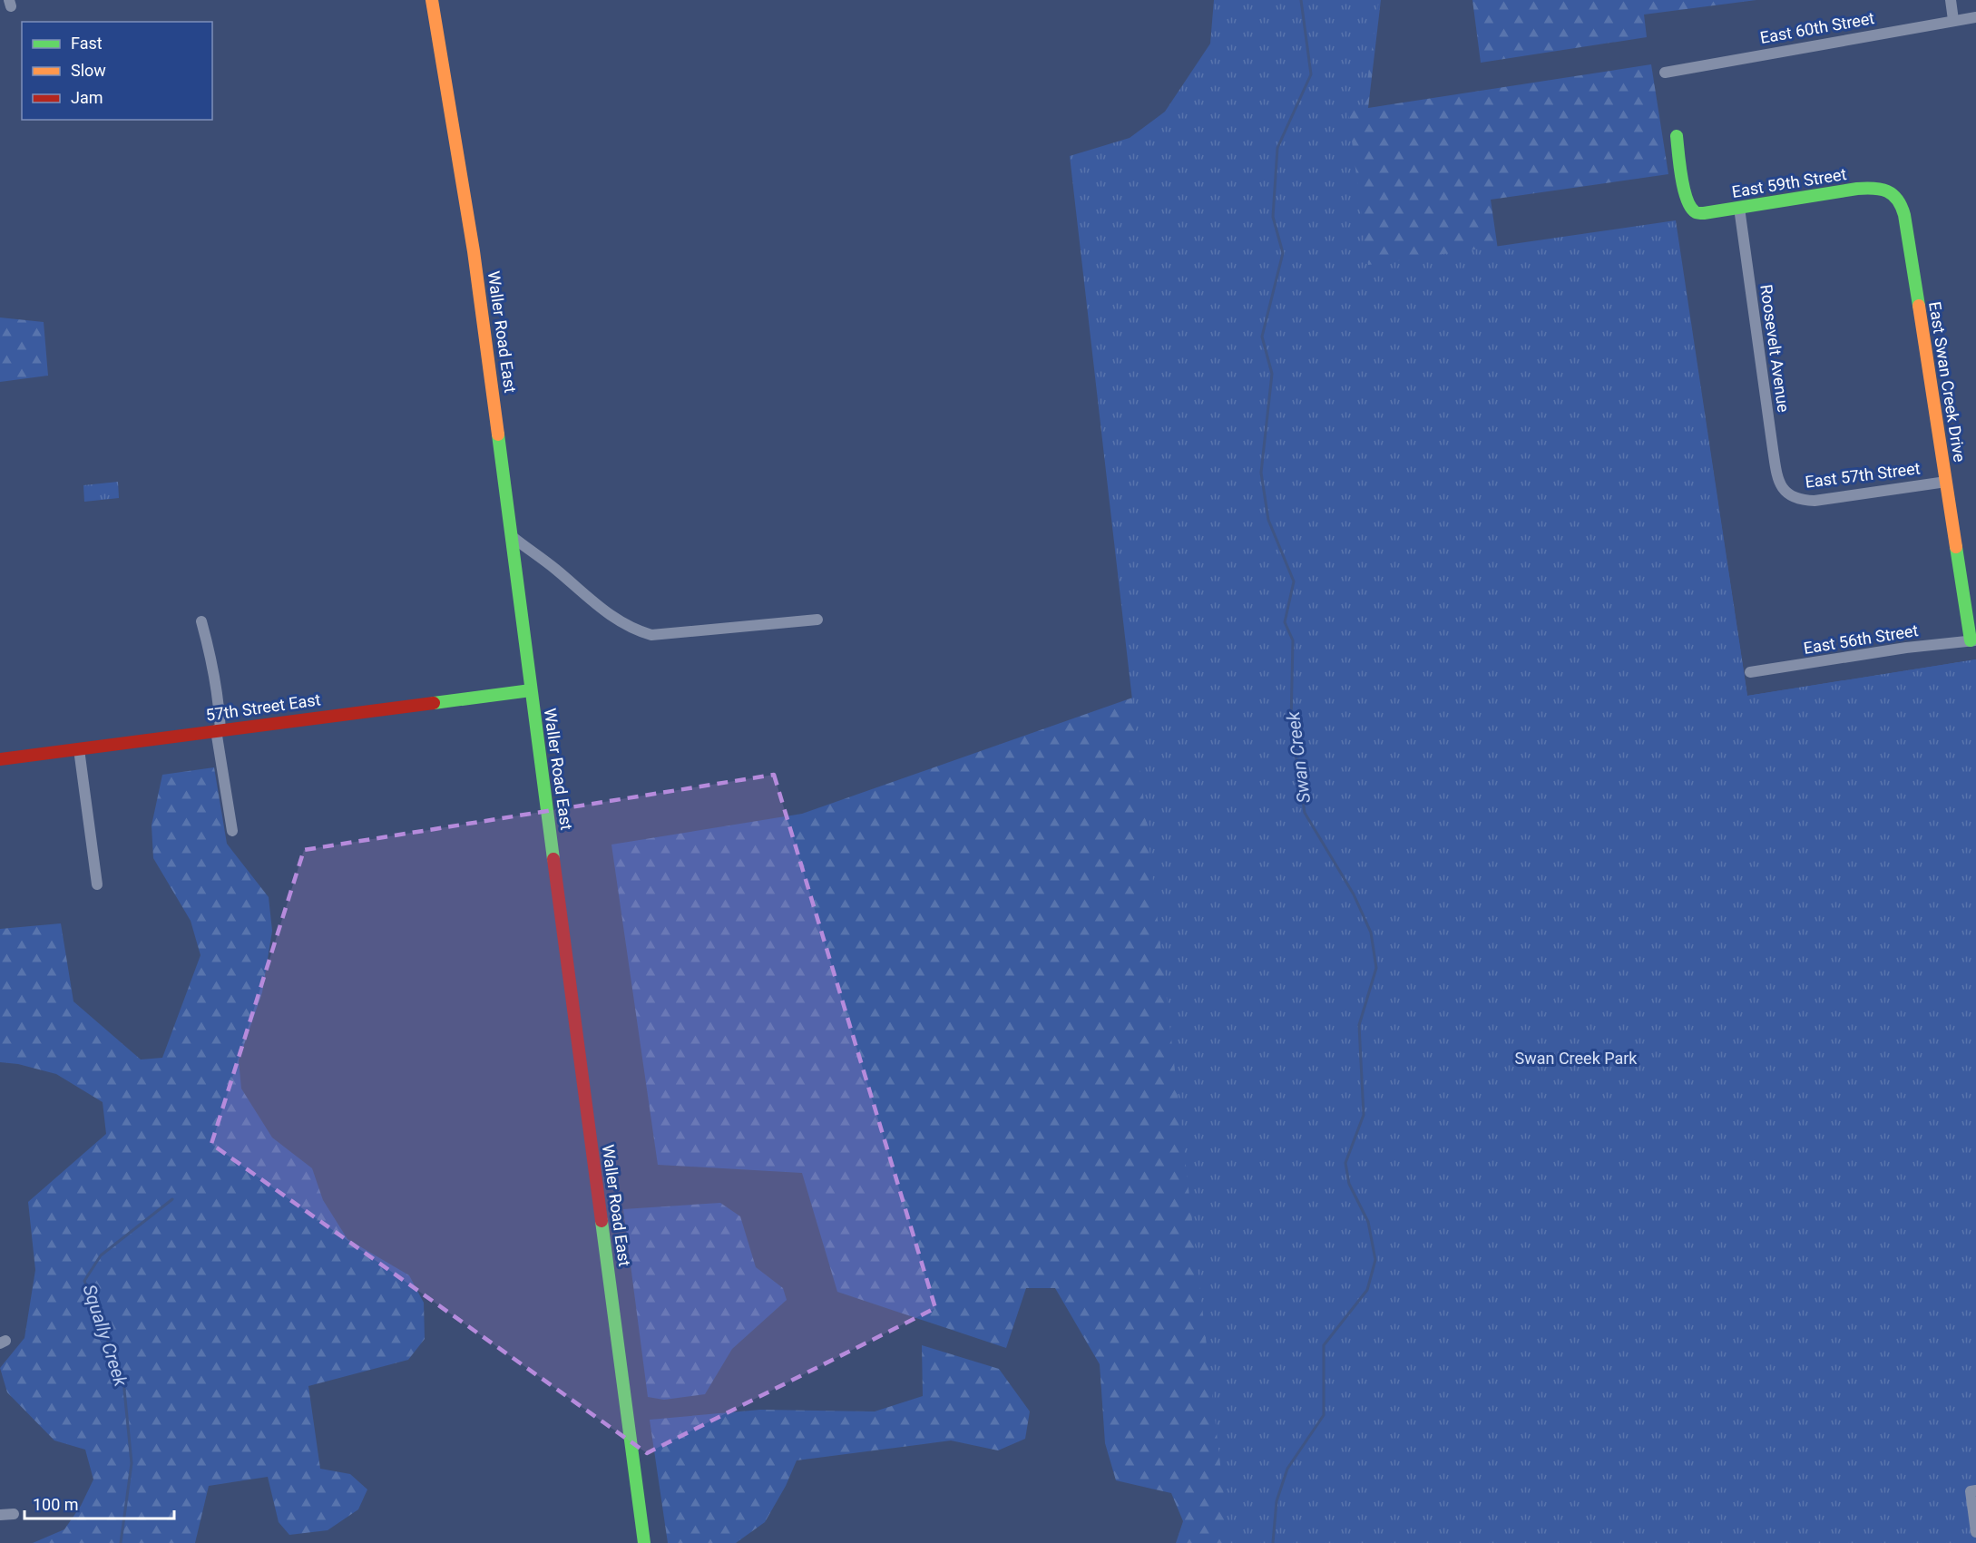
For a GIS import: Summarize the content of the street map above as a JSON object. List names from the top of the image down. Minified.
{"streets":{"street":["East 60th Street","East 59th Street","Waller Road East","Roosevelt Avenue","East Swan Creek Drive","East 57th Street","East 56th Street","57th Street East"]},"crossings":[["East 59th Street","Roosevelt Avenue"],["East 59th Street","East Swan Creek Drive"],["Waller Road East","57th Street East"],["Roosevelt Avenue","East 57th Street"],["East Swan Creek Drive","East 57th Street"],["East Swan Creek Drive","East 56th Street"]],"water":["Swan Creek","Squally Creek"],"parks":["Swan Creek Park"],"legend":["Fast","Slow","Jam"],"scale_bar":"100 m"}
